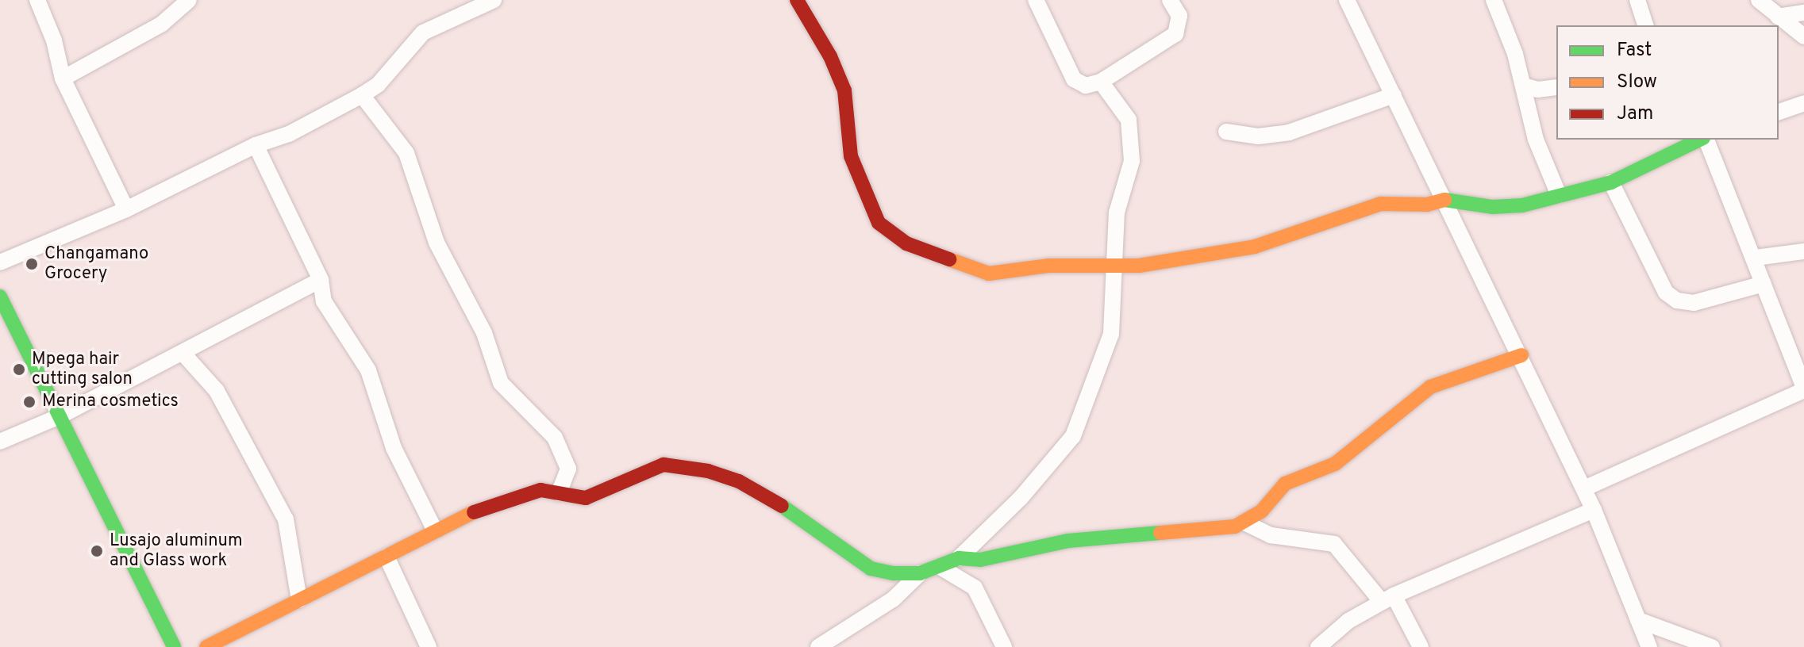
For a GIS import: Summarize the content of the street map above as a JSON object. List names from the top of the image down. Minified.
{"places":["Changamano Grocery","Mpega hair cutting salon","Merina cosmetics","Lusajo aluminum and Glass work"],"legend":["Fast","Slow","Jam"]}
